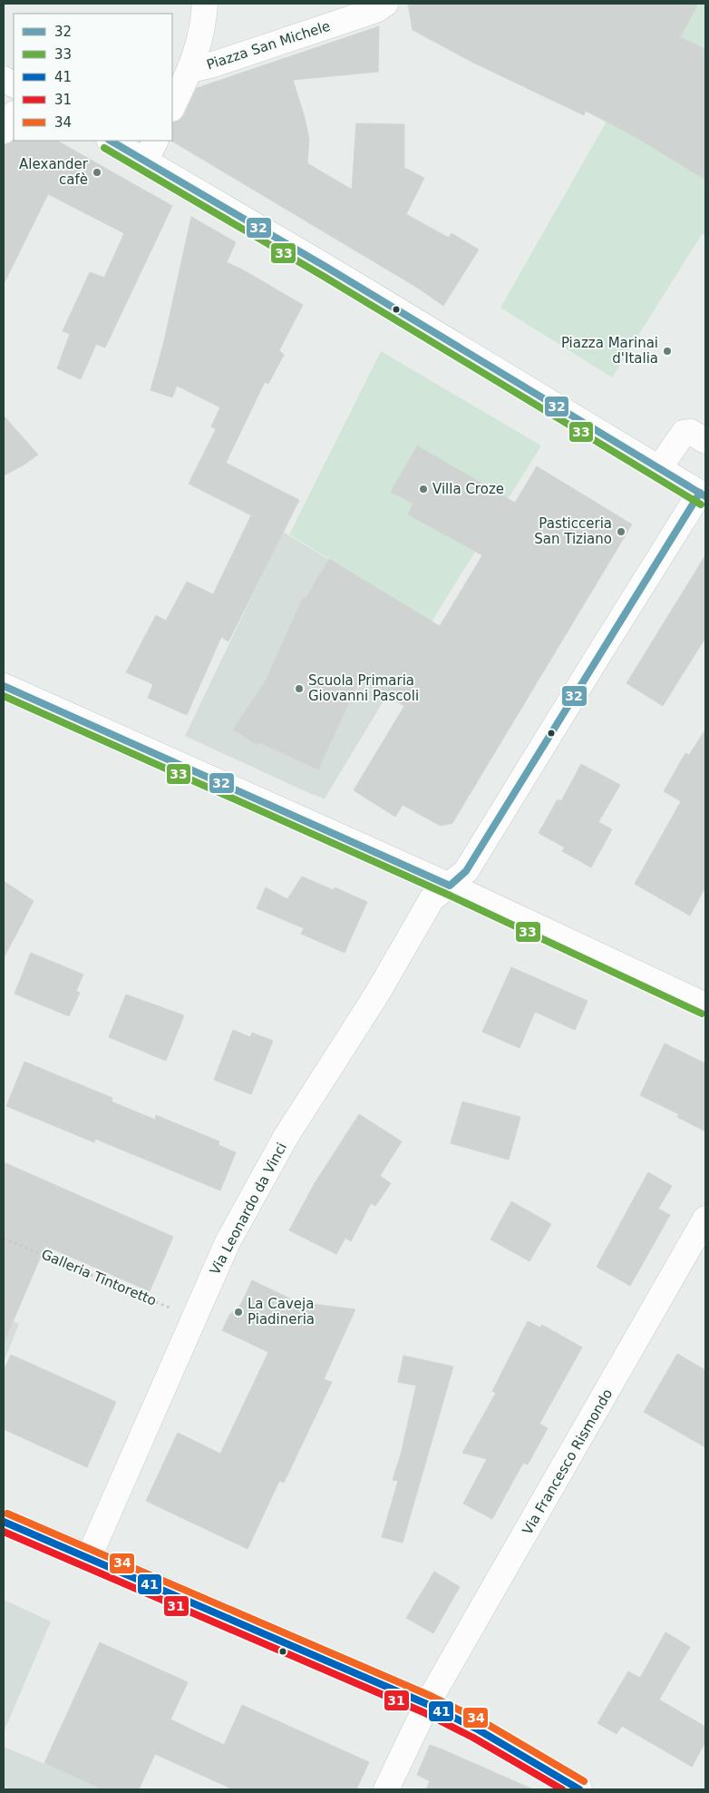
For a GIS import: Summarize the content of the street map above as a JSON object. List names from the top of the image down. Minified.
{"streets":{"street":["Piazza San Michele","Via Leonardo da Vinci","Via Francesco Rismondo"],"path":["Galleria Tintoretto"]},"crossings":[["Via Leonardo da Vinci","Galleria Tintoretto"]],"places":["Alexander cafè","Piazza Marinai d'Italia","Villa Croze","Pasticceria San Tiziano","Scuola Primaria Giovanni Pascoli","La Caveja Piadineria"],"lines":["transit line 32","transit line 33","transit line 34","transit line 41","transit line 31"],"legend":["32","33","41","31","34"]}
